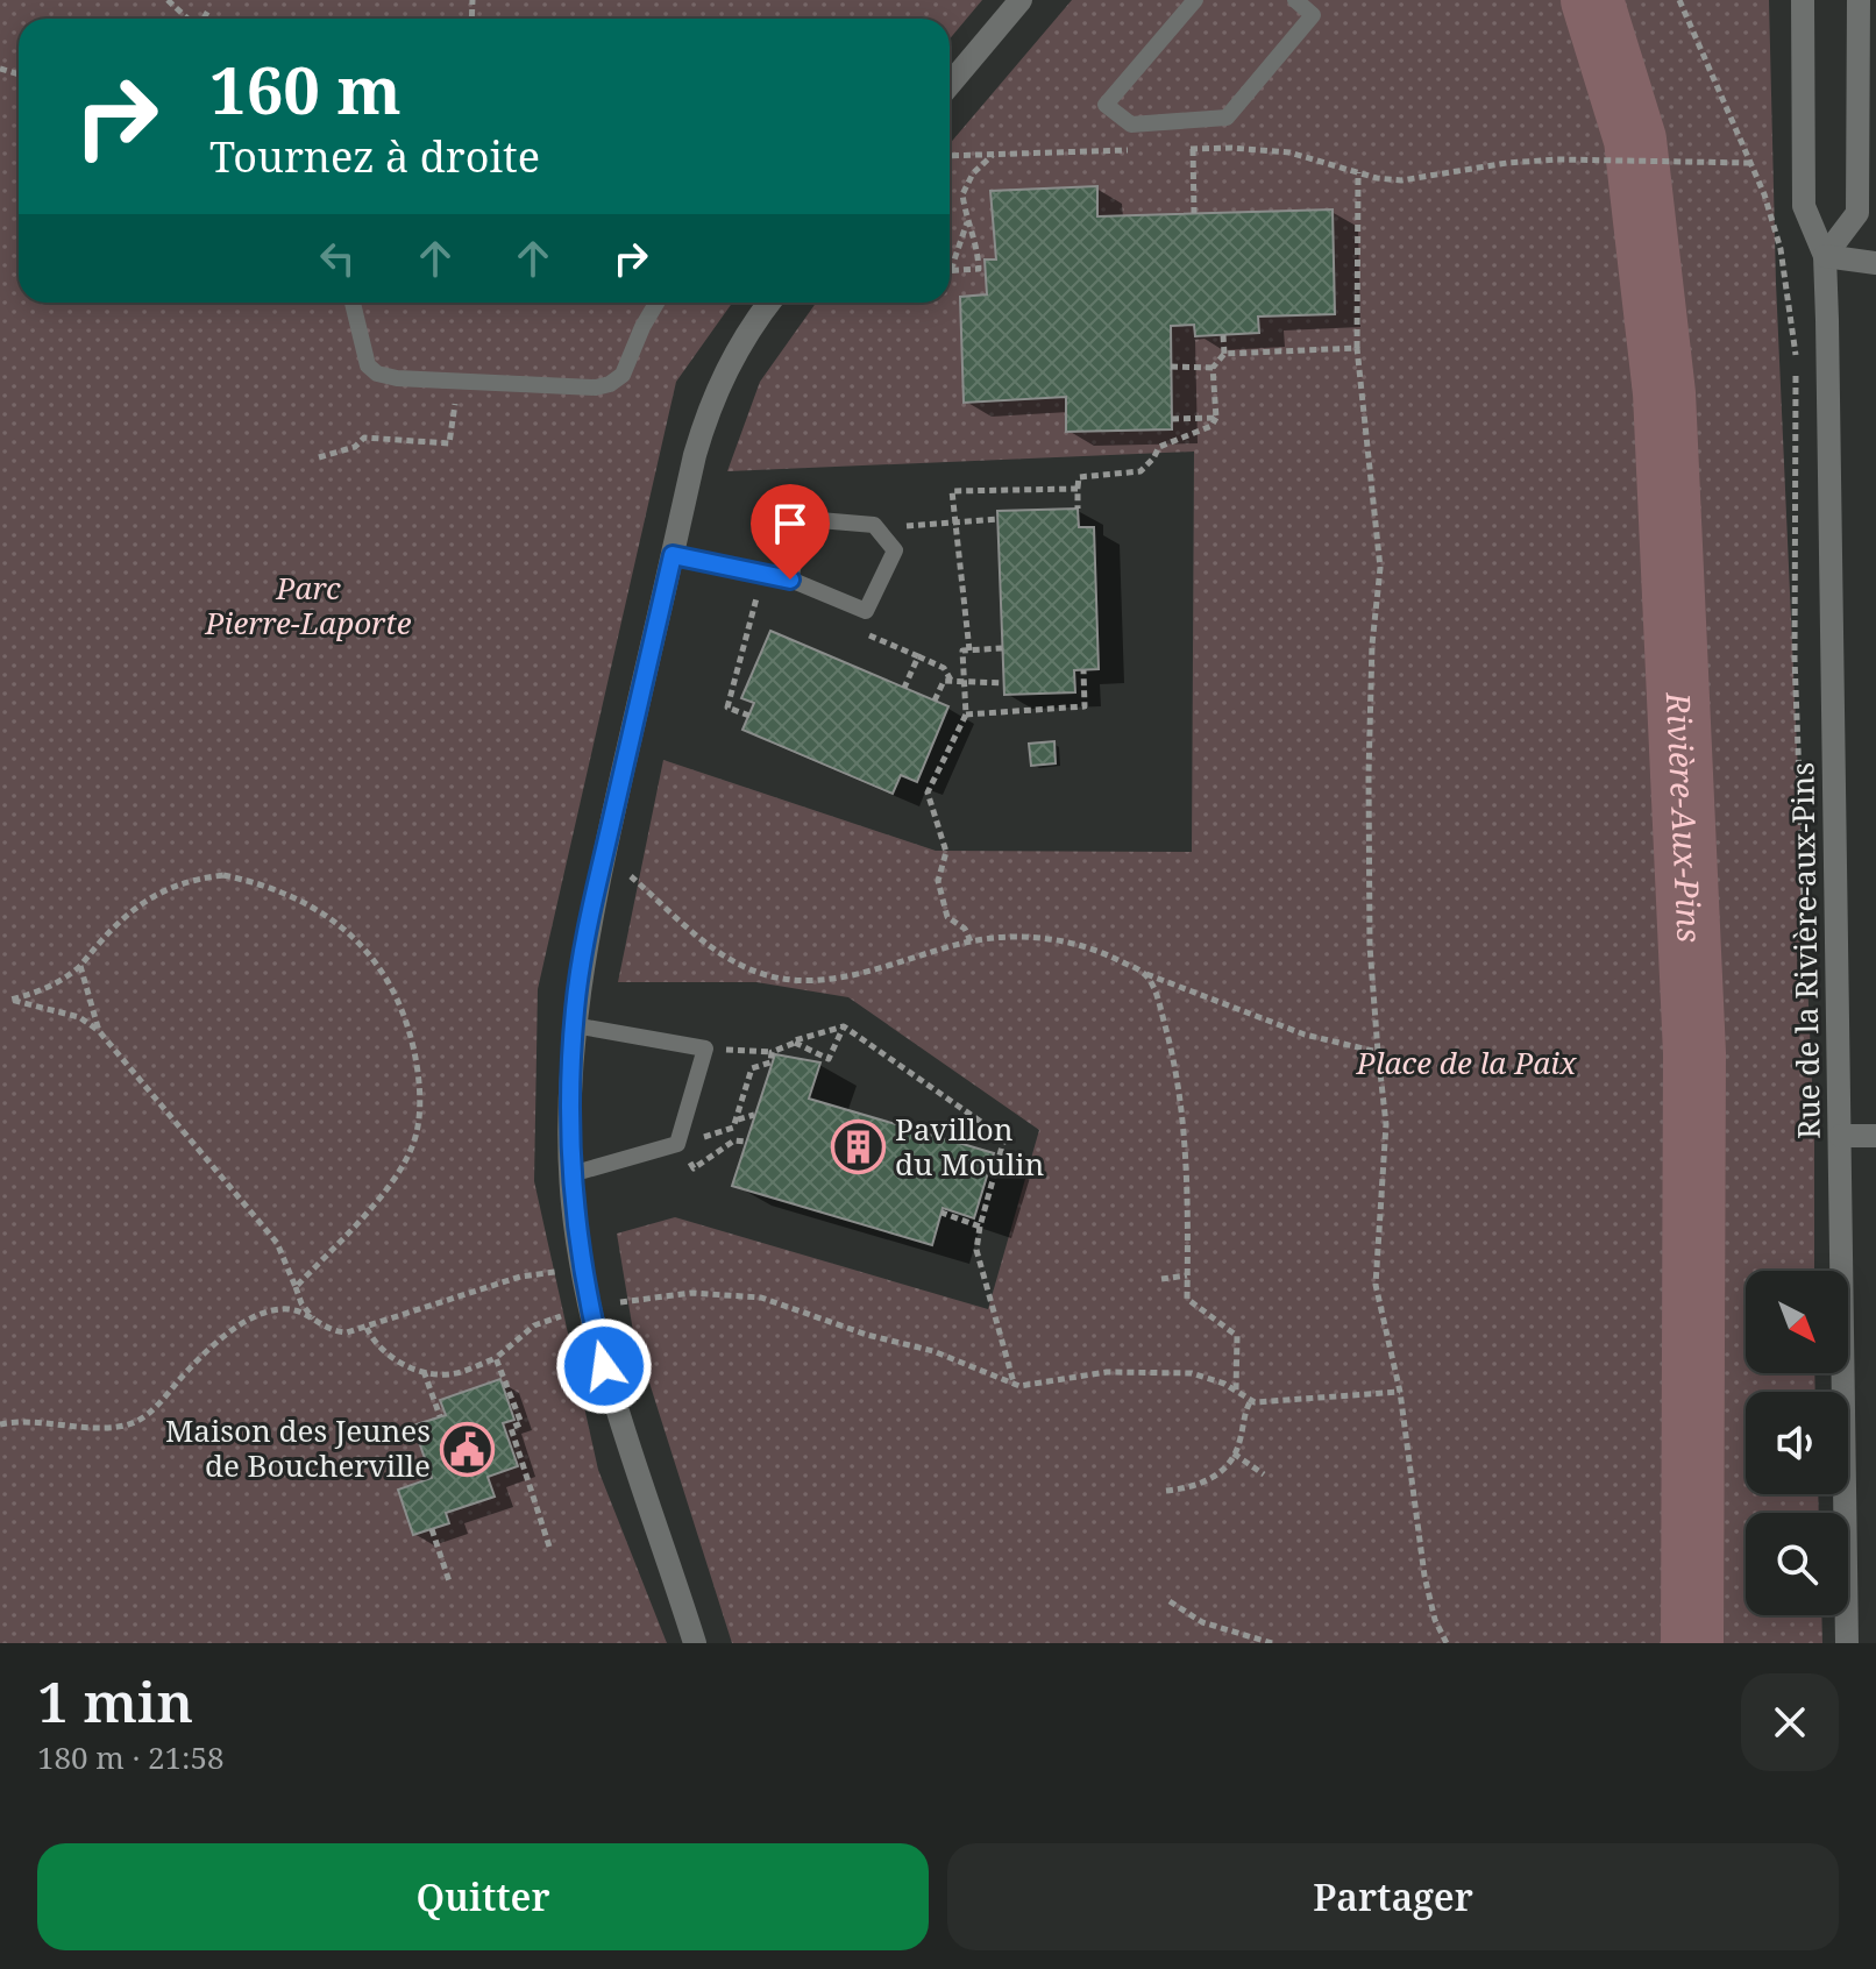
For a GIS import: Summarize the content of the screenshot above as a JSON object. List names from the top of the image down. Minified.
{"streets":{"street":["Rue de la Rivière-aux-Pins"]},"water":["Rivière-Aux-Pins"],"parks":["Parc Pierre-Laporte","Place de la Paix"],"places":{"building":["Pavillon du Moulin"],"public building":["Maison des Jeunes de Boucherville"]},"north":"bottom right","page":{"turn":["160 m","Tournez à droite"],"heading":["1 min","180 m · 21:58"],"buttons":["Quitter","Partager"]}}
